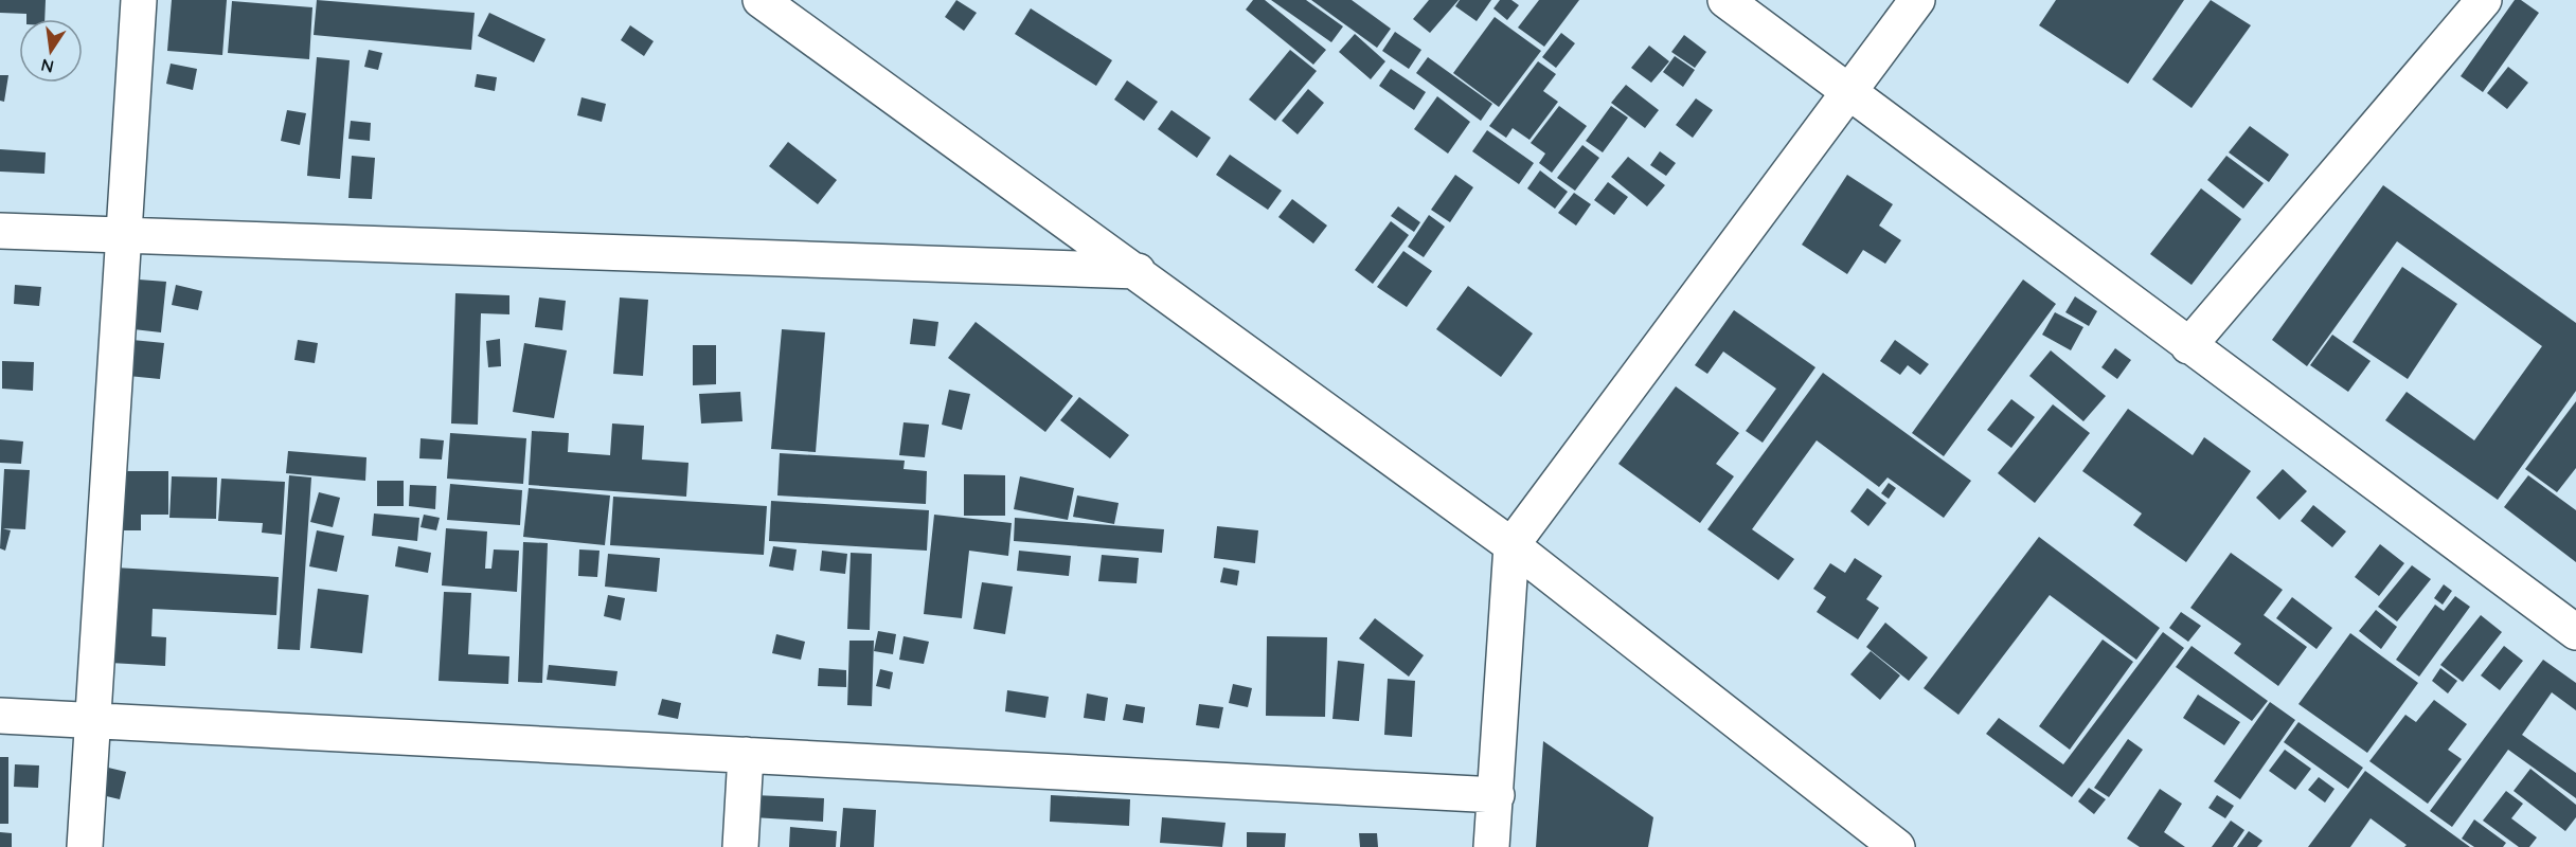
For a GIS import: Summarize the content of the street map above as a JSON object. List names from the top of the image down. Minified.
{"north":"bottom"}
